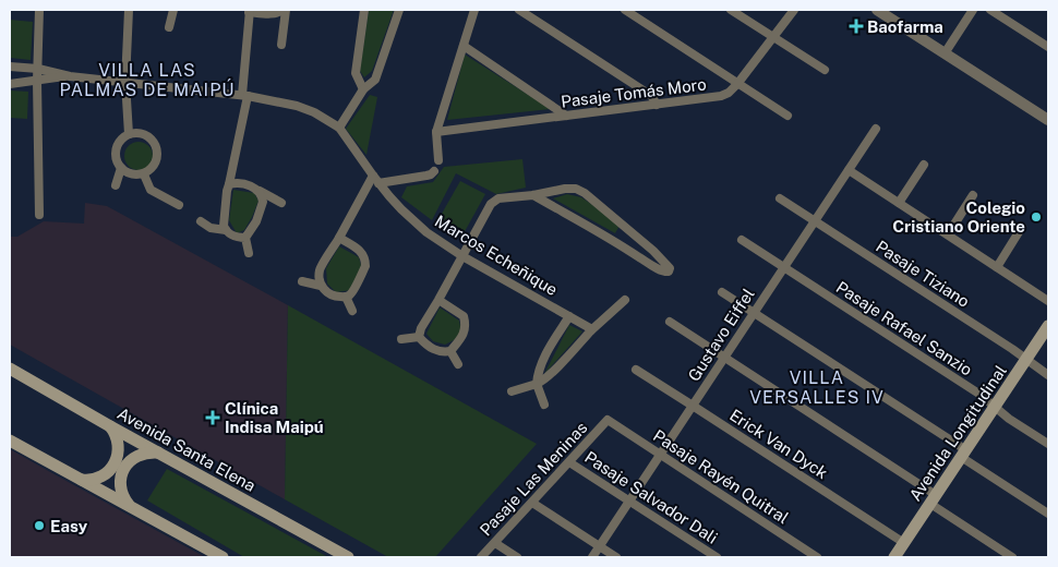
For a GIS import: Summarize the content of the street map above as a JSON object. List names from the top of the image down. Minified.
{"streets":{"main road":["Avenida Longitudinal","Avenida Santa Elena"],"street":["Pasaje Tomás Moro","Marcos Echeñique","Pasaje Tiziano","Pasaje Rafael Sanzio","Gustavo Eiffel","Erick Van Dyck","Pasaje Rayén Quitral","Pasaje Las Meninas","Pasaje Salvador Dali"]},"crossings":[["Pasaje Tiziano","Gustavo Eiffel"],["Pasaje Tiziano","Avenida Longitudinal"],["Pasaje Rafael Sanzio","Gustavo Eiffel"],["Pasaje Rafael Sanzio","Avenida Longitudinal"],["Gustavo Eiffel","Erick Van Dyck"],["Gustavo Eiffel","Pasaje Rayén Quitral"],["Gustavo Eiffel","Pasaje Salvador Dali"],["Avenida Longitudinal","Erick Van Dyck"],["Pasaje Rayén Quitral","Pasaje Las Meninas"],["Pasaje Las Meninas","Pasaje Salvador Dali"]],"districts":["VILLA LAS PALMAS DE MAIPÚ","VILLA VERSALLES IV"],"places":{"health":["Baofarma","Clínica Indisa Maipú"],"other":["Colegio Cristiano Oriente","Easy"]}}
